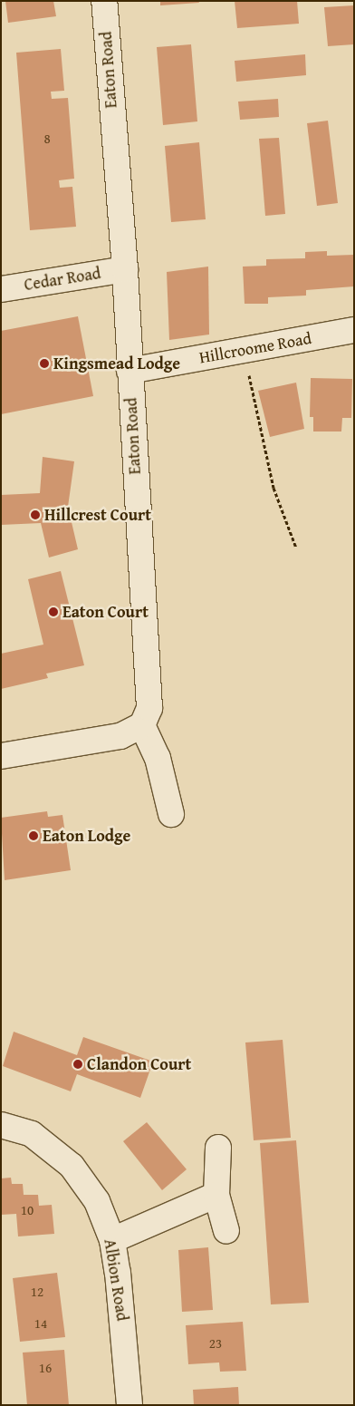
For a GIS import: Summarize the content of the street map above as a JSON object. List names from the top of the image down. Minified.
{"streets":{"street":["Eaton Road","Cedar Road","Hillcroome Road","Albion Road"]},"crossings":[["Eaton Road","Cedar Road"],["Eaton Road","Hillcroome Road"]],"places":["Kingsmead Lodge","Hillcrest Court","Eaton Court","Eaton Lodge","Clandon Court"],"house_numbers":["8","10","12","14","23","16"]}
